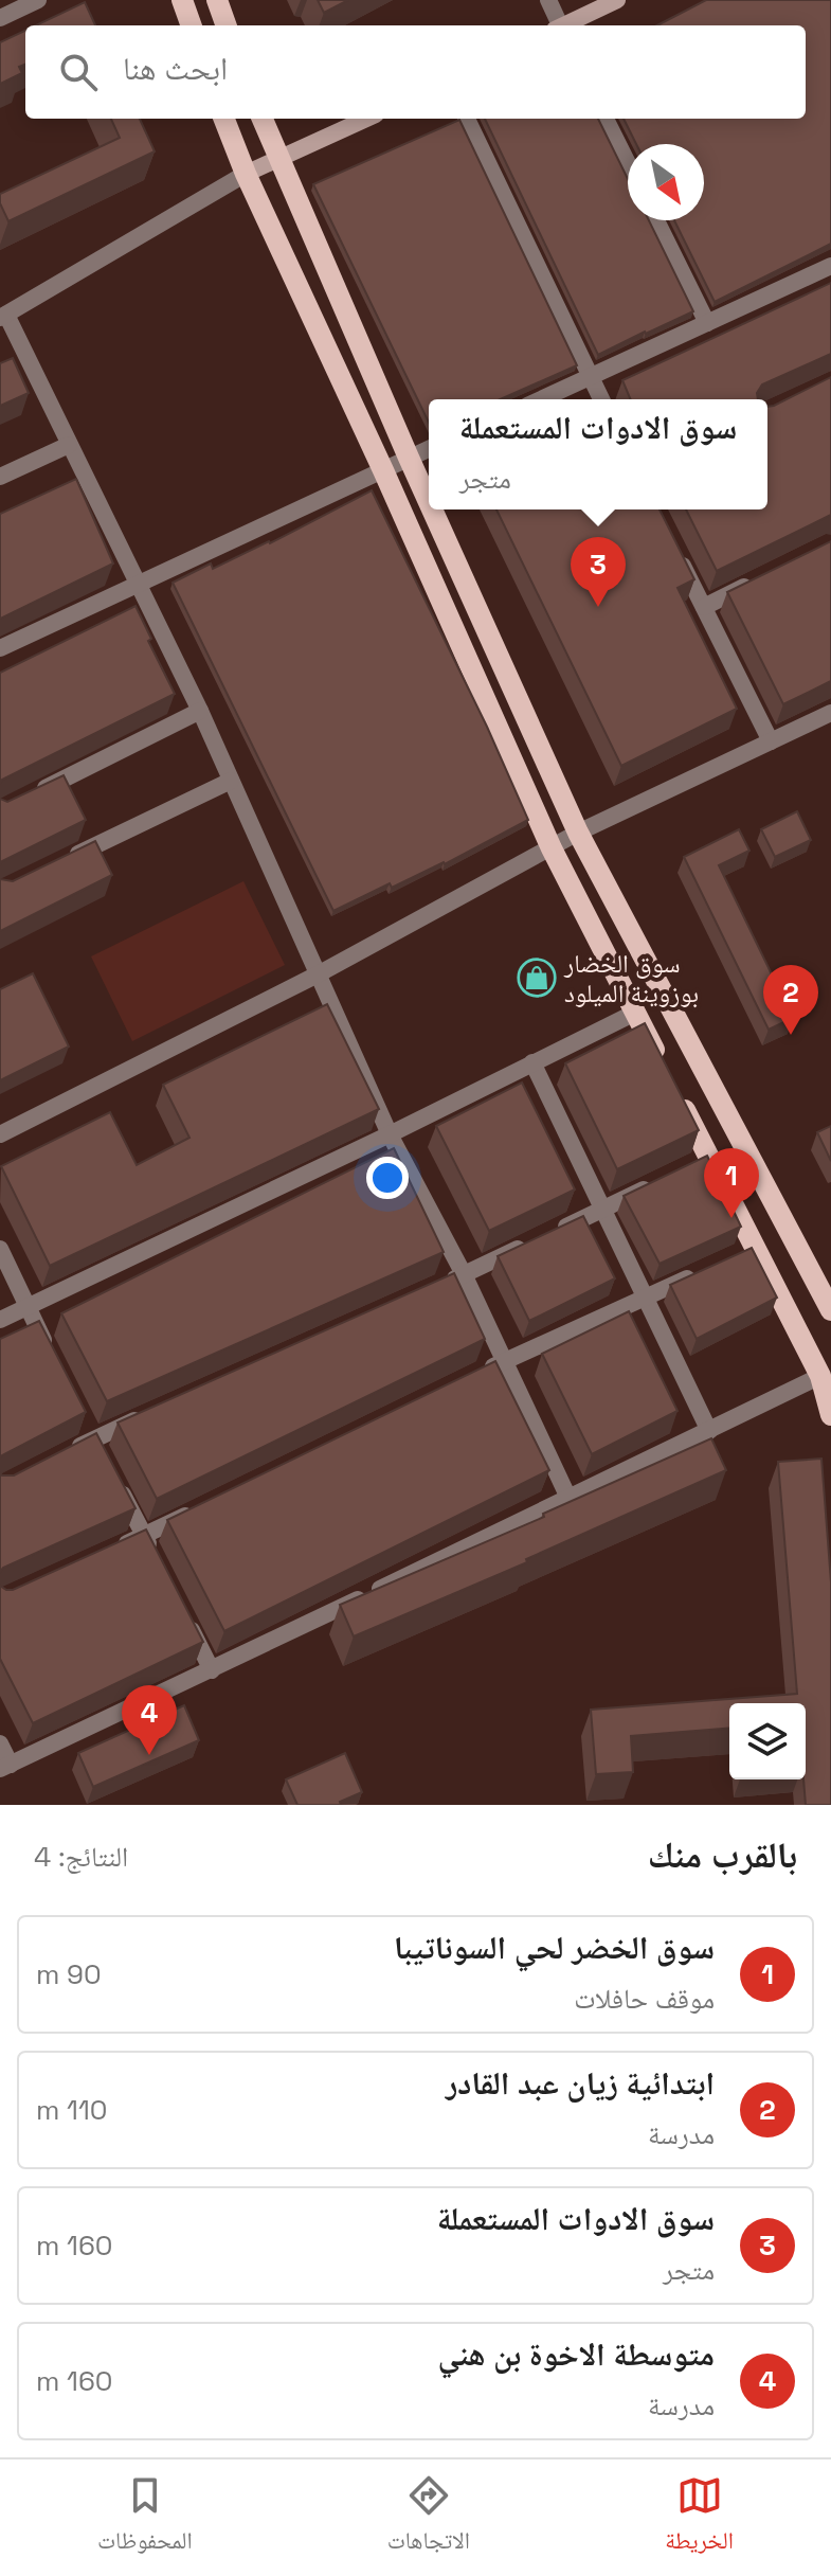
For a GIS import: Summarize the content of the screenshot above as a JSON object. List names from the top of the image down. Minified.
{"places":{"shop":["سوق الخضار بوزوينة الميلود"]},"north":"bottom right","page":{"search":"ابحث هنا","popup":["سوق الادوات المستعملة","متجر"],"pins":["3","2","1","4"],"heading":["بالقرب منك","النتائج: 4"],"list":[{"mark":"1","name":"سوق الخضر لحي السوناتيبا","note":"موقف حافلات","value":"90 m"},{"mark":"2","name":"ابتدائية زيان عبد القادر","note":"مدرسة","value":"110 m"},{"mark":"3","name":"سوق الادوات المستعملة","note":"متجر","value":"160 m"},{"mark":"4","name":"متوسطة الاخوة بن هني","note":"مدرسة","value":"160 m"}],"nav":["الخريطة","الاتجاهات","المحفوظات"]}}
